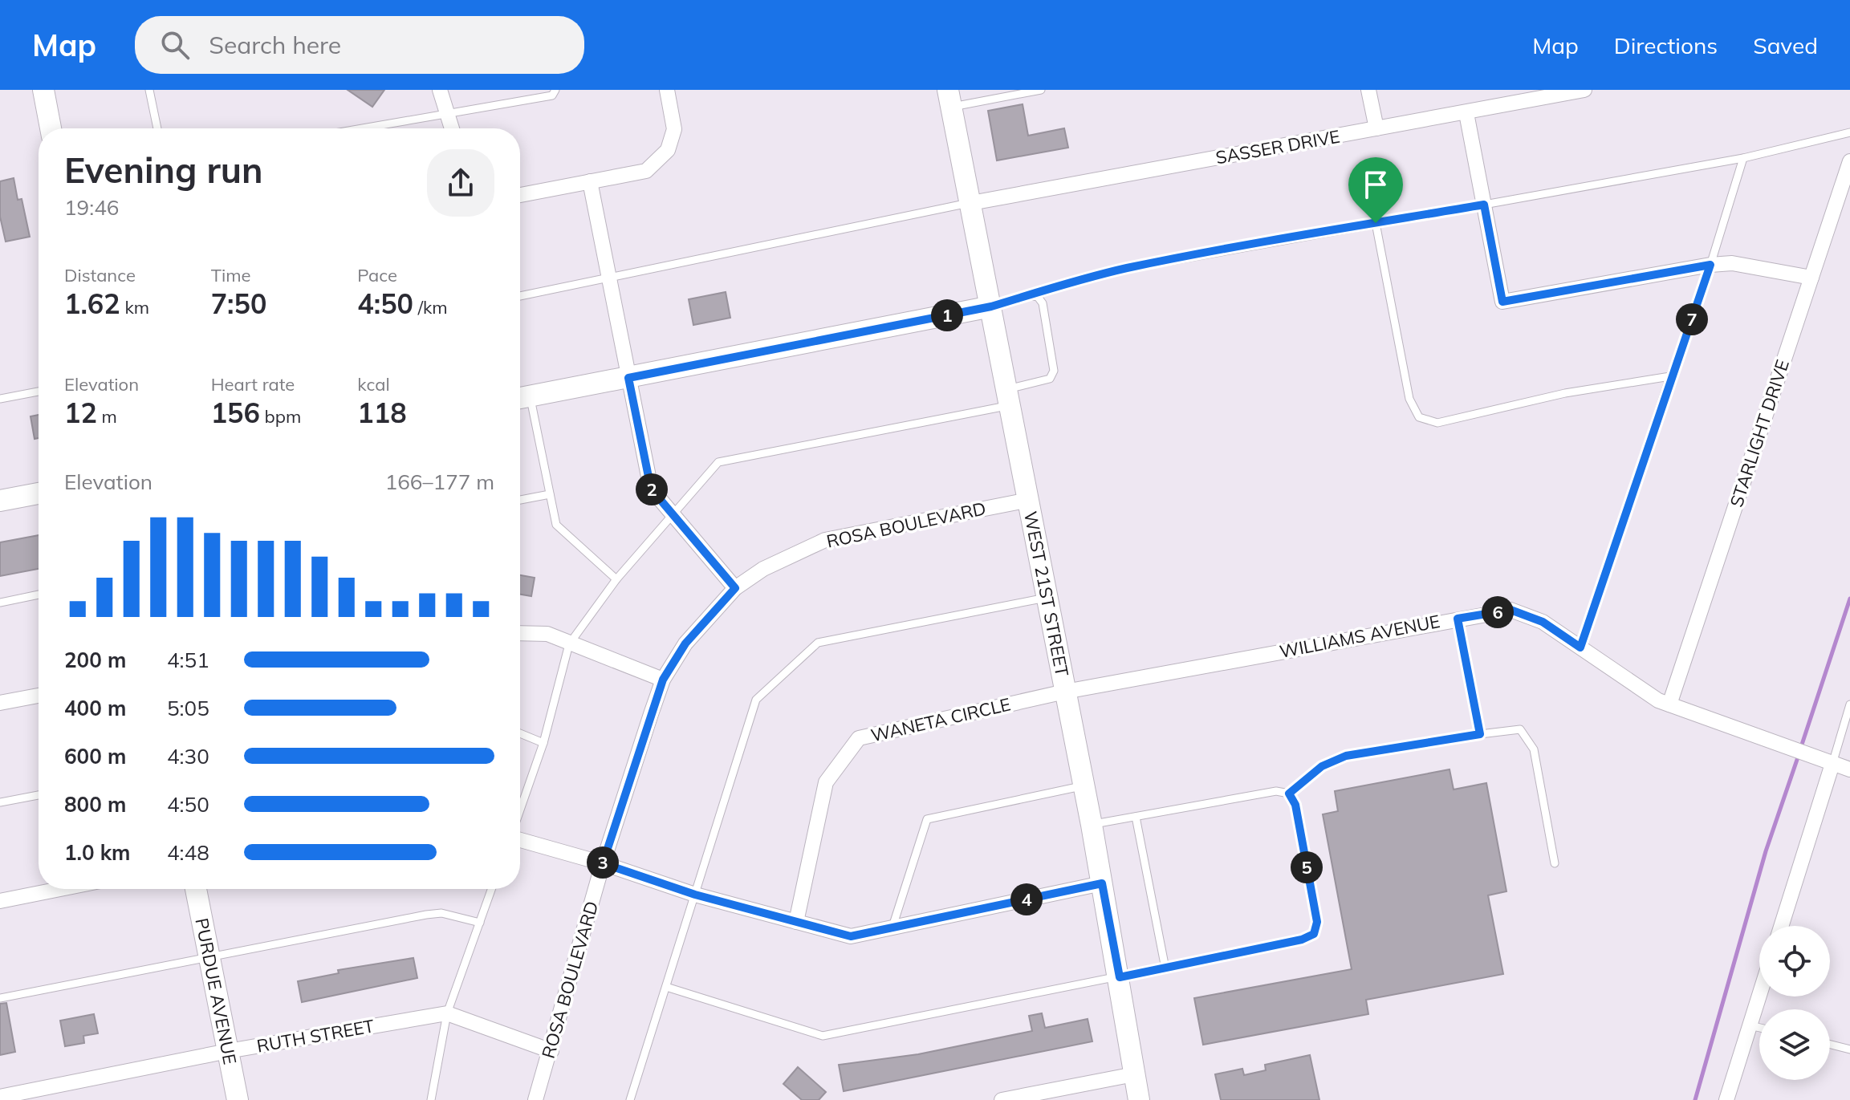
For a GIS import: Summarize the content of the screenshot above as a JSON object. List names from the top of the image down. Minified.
{"streets":{"main road":["WEST 21ST STREET","PURDUE AVENUE"],"street":["SASSER DRIVE","STARLIGHT DRIVE","ROSA BOULEVARD","WILLIAMS AVENUE","WANETA CIRCLE","RUTH STREET"]},"crossings":[["SASSER DRIVE","WEST 21ST STREET"],["STARLIGHT DRIVE","WILLIAMS AVENUE"],["ROSA BOULEVARD","WEST 21ST STREET"],["ROSA BOULEVARD","RUTH STREET"],["WEST 21ST STREET","WILLIAMS AVENUE"],["WEST 21ST STREET","WANETA CIRCLE"],["WILLIAMS AVENUE","WANETA CIRCLE"],["PURDUE AVENUE","RUTH STREET"]],"page":{"header":"Map","search":"Search here","nav":["Map","Directions","Saved"],"heading":["Evening run","19:46"],"stats":[["Distance","1.62 km"],["Time","7:50"],["Pace","4:50 /km"],["Elevation","12 m"],["Heart rate","156 bpm"],["kcal","118"]],"pins":["1","7","2","6","3","5","4"],"chart":["Elevation","166–177 m"],"list":[{"name":"200 m","note":"4:51"},{"name":"400 m","note":"5:05"},{"name":"600 m","note":"4:30"},{"name":"800 m","note":"4:50"},{"name":"1.0 km","note":"4:48"}]}}
